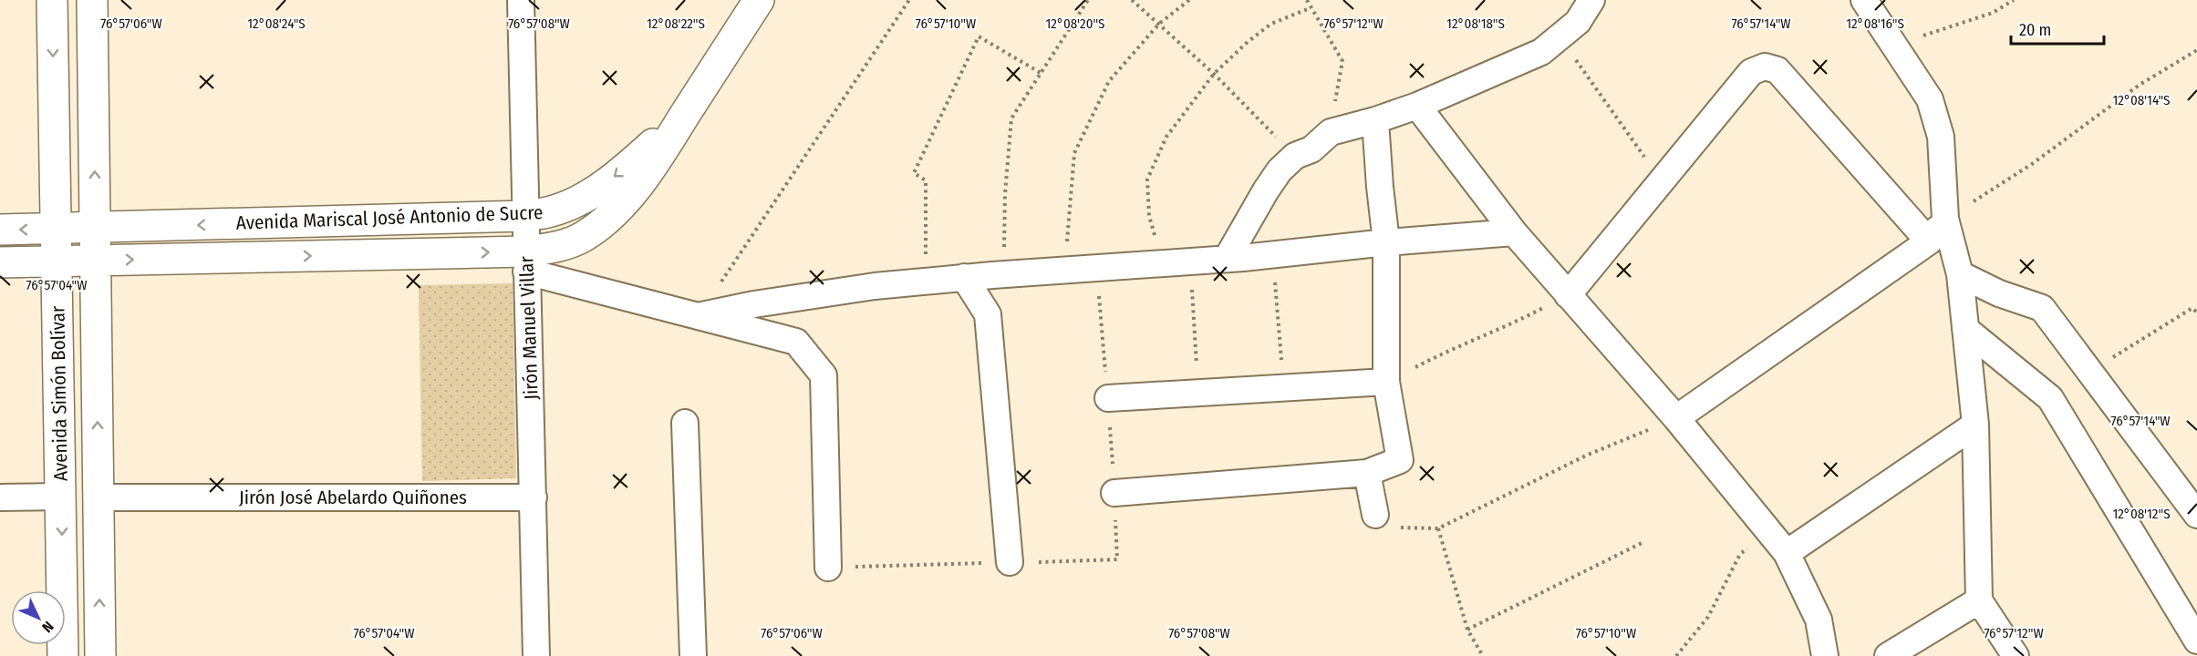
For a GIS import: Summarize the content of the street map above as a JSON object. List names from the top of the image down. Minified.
{"streets":{"street":["Avenida Mariscal José Antonio de Sucre","Jirón Manuel Villar","Avenida Simón Bolívar","Jirón José Abelardo Quiñones"]},"crossings":[["Avenida Mariscal José Antonio de Sucre","Jirón Manuel Villar"],["Avenida Mariscal José Antonio de Sucre","Avenida Simón Bolívar"],["Jirón Manuel Villar","Jirón José Abelardo Quiñones"],["Avenida Simón Bolívar","Jirón José Abelardo Quiñones"]],"scale_bar":"20 m","north":"bottom right","coordinates":["76°57'06\"W","76°57'08\"W","76°57'10\"W","76°57'12\"W","76°57'14\"W","12°08'24\"S","12°08'22\"S","12°08'20\"S","12°08'18\"S","12°08'16\"S","12°08'14\"S","76°57'04\"W","12°08'12\"S"]}
